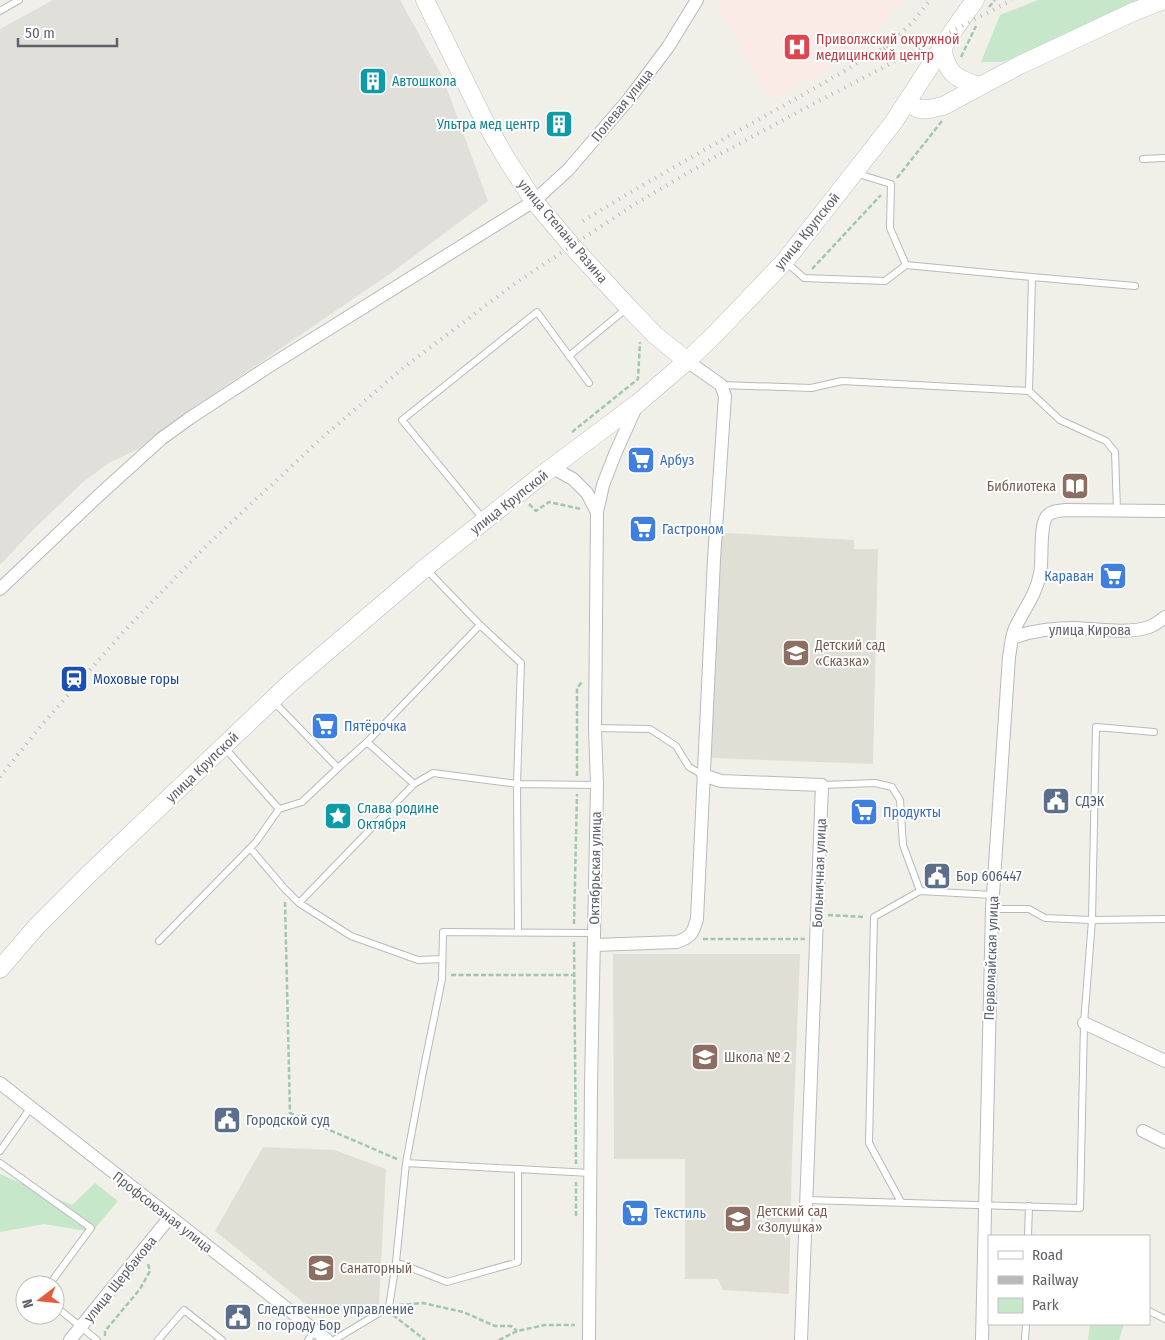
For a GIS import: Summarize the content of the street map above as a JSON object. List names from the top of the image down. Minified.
{"streets":{"street":["Полевая улица","улица Степана Разина","улица Крупской","улица Кирова","Октябрьская улица","Больничная улица","Первомайская улица","Профсоюзная улица","улица Щербакова"]},"crossings":[["Полевая улица","улица Степана Разина"],["улица Степана Разина","улица Крупской"],["улица Крупской","Октябрьская улица"],["улица Кирова","Первомайская улица"],["Профсоюзная улица","улица Щербакова"]],"places":{"hospital":["Приволжский окружной медицинский центр"],"building":["Автошкола","Ультра мед центр"],"supermarket":["Арбуз","Гастроном","Караван","Пятёрочка","Продукты","Текстиль"],"library":["Библиотека"],"school or university":["Детский сад «Сказка»","Школа № 2","Детский сад «Золушка»","Санаторный"],"station":["Моховые горы"],"public building":["СДЭК","Бор 606447","Городской суд","Следственное управление по городу Бор"],"place":["Слава родине Октября"]},"legend":["Road","Railway","Park"],"scale_bar":"50 m","north":"left"}
